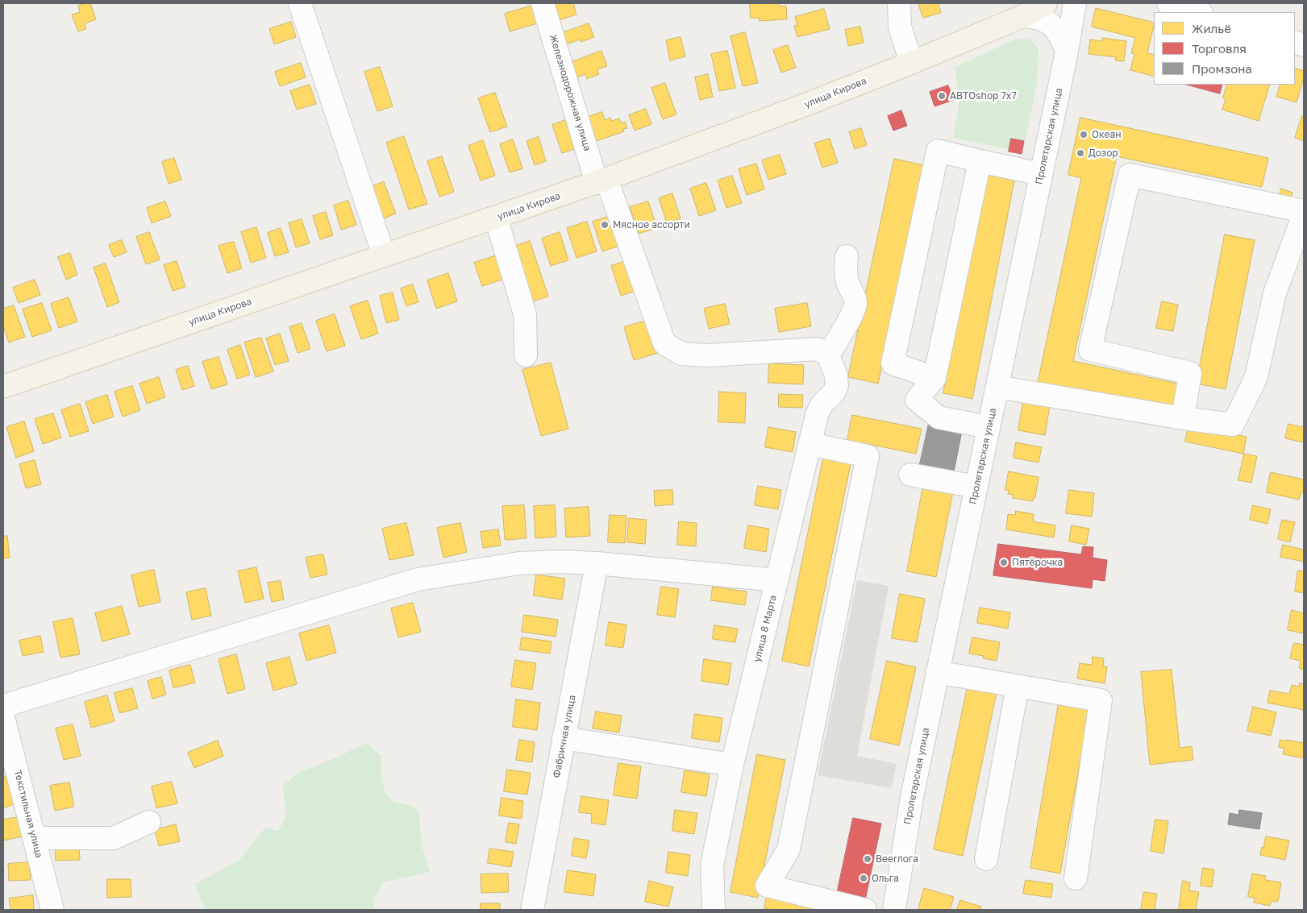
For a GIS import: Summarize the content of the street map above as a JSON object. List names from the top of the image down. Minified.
{"streets":{"main road":["улица Кирова"],"street":["Железнодорожная улица","Пролетарская улица","улица 8 Марта","Фабричная улица","Текстильная улица"]},"crossings":[["Железнодорожная улица","улица Кирова"],["Железнодорожная улица","улица 8 Марта"]],"places":["АВТОshop 7x7","Океан","Дозор","Мясное ассорти","Пятёрочка","Beerлога","Ольга"],"legend":["Жильё","Торговля","Промзона"]}
